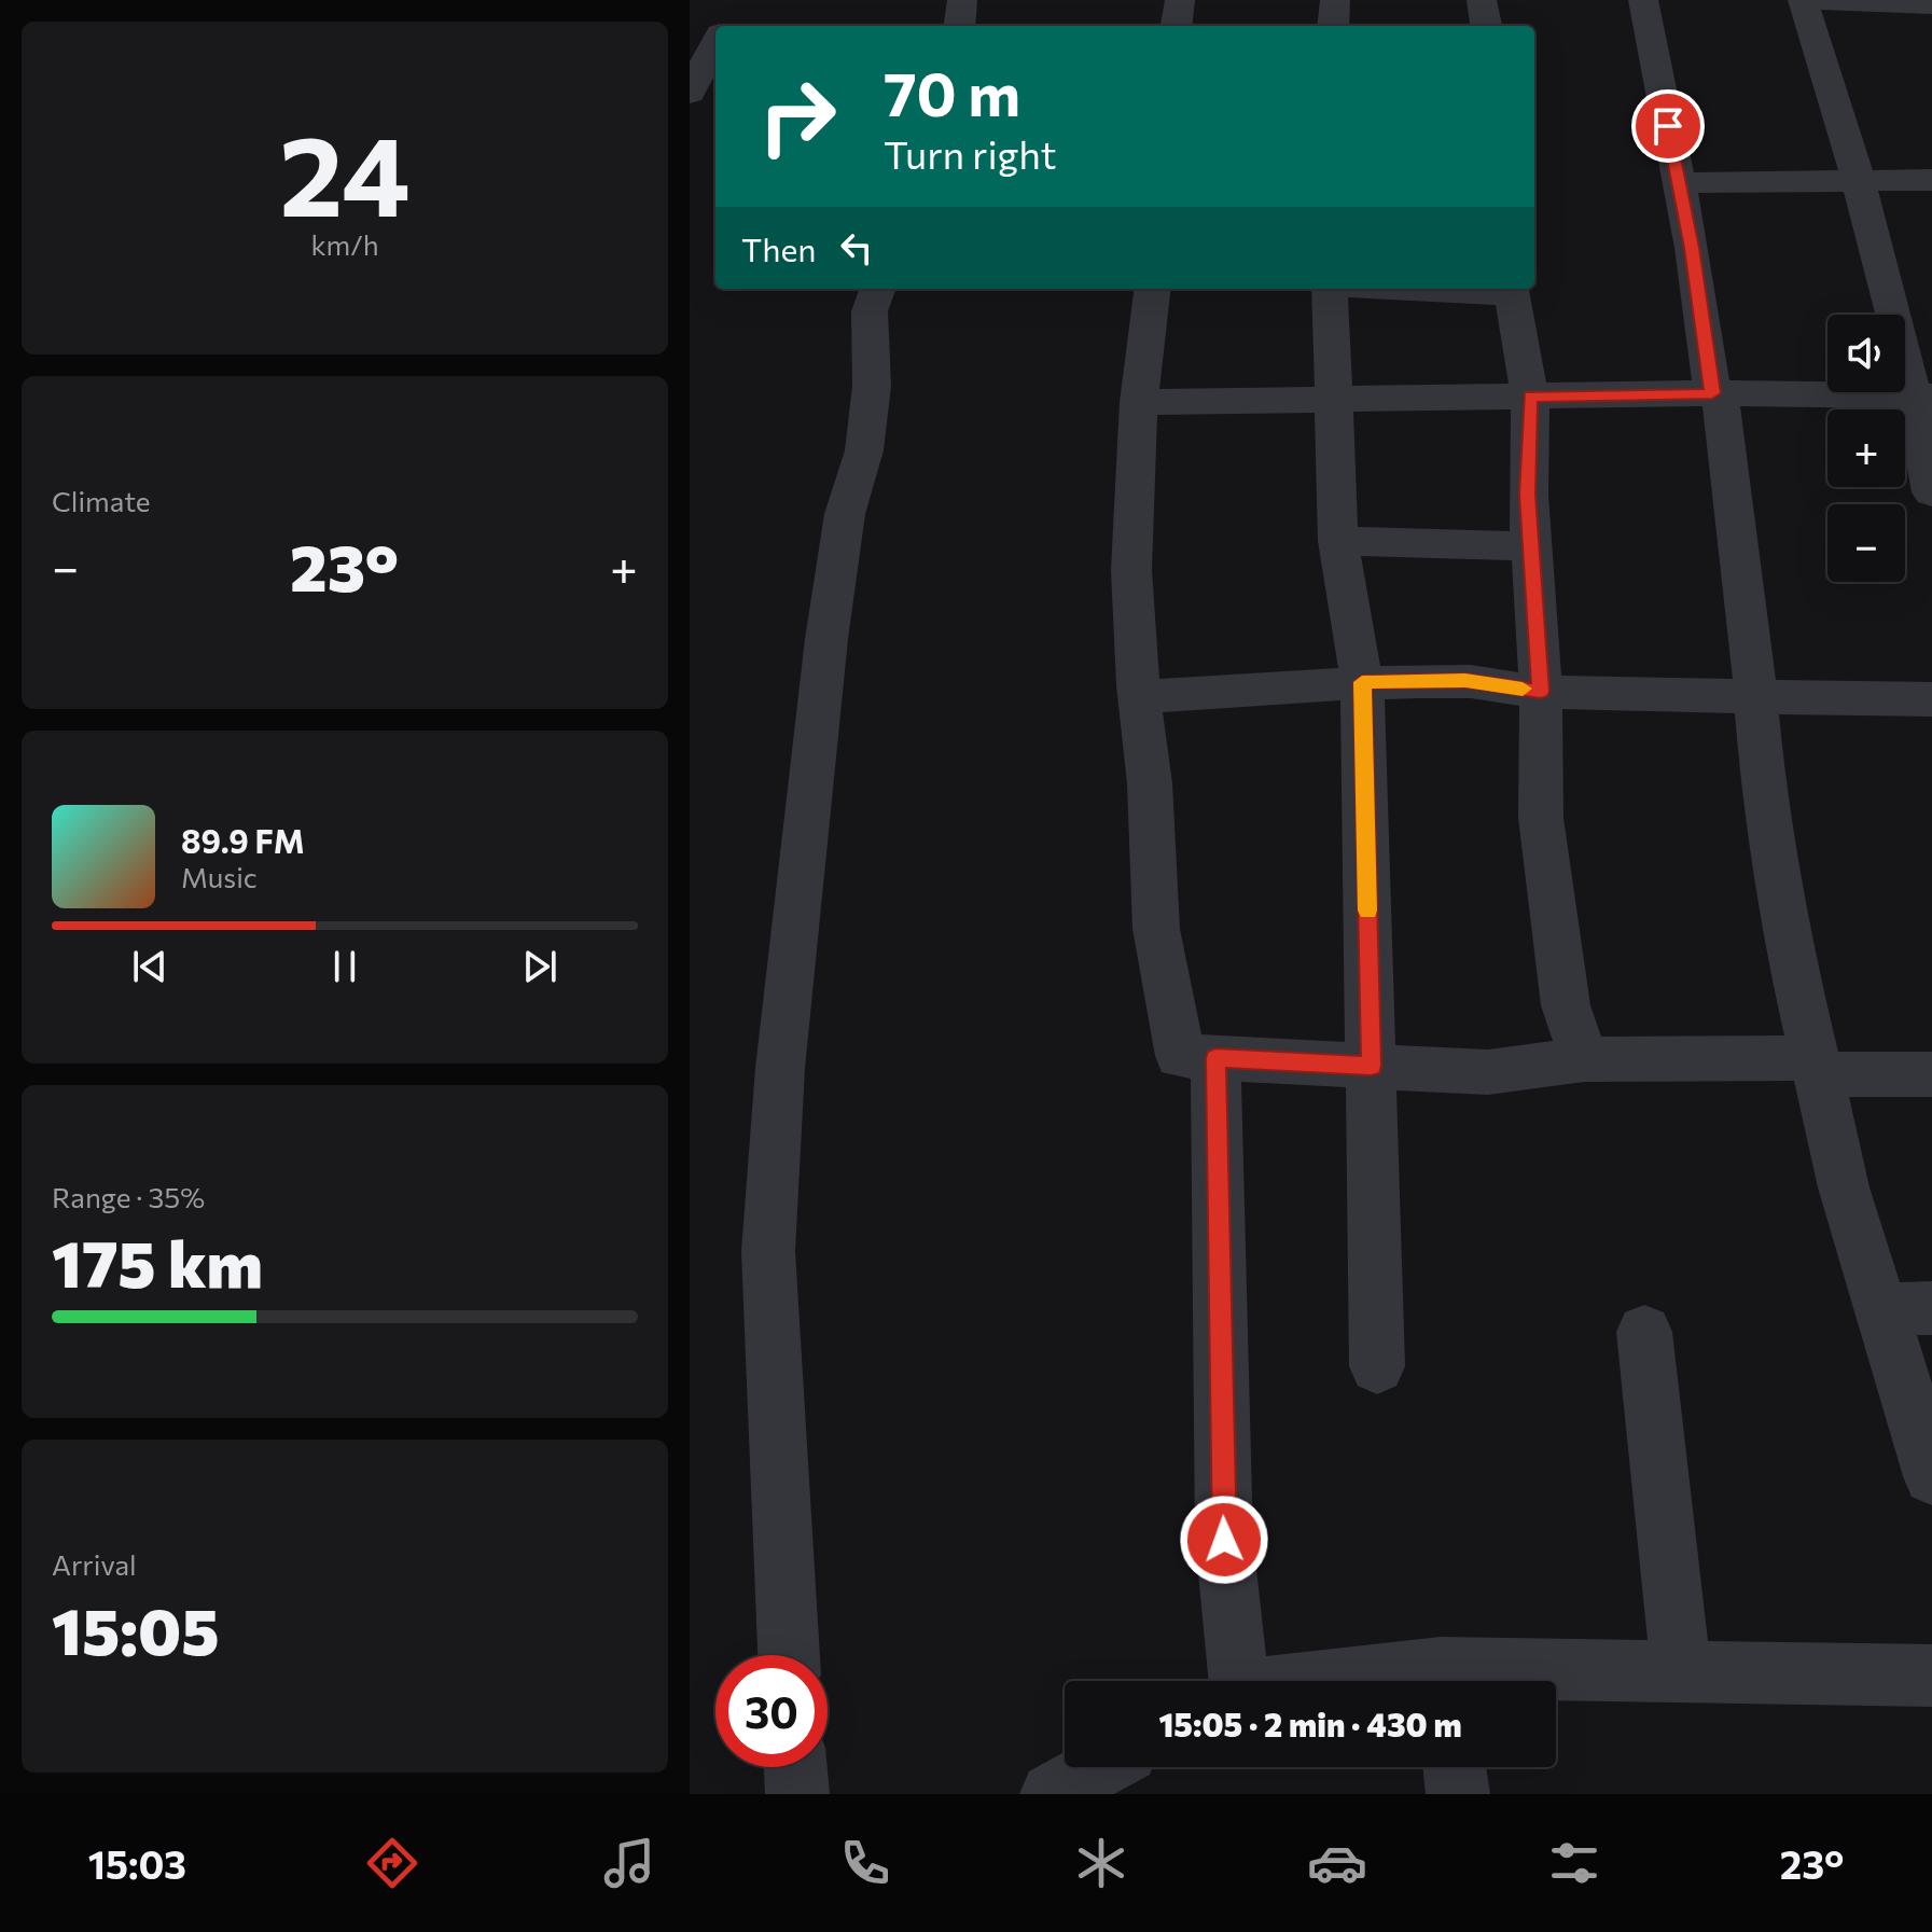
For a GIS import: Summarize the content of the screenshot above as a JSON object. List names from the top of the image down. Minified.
{"page":{"tile":[["24","km/h"],"Climate",["Range · 35%","175 km"],["Arrival","15:05"]],"turn":["70 m","Turn right"],"then":"Then","map_buttons":["+","−"],"heat":["−","23°","+"],"song":["89.9 FM","Music"],"limit":"30","trip":"15:05 · 2 min · 430 m","tabs":["15:03","23°"]}}
